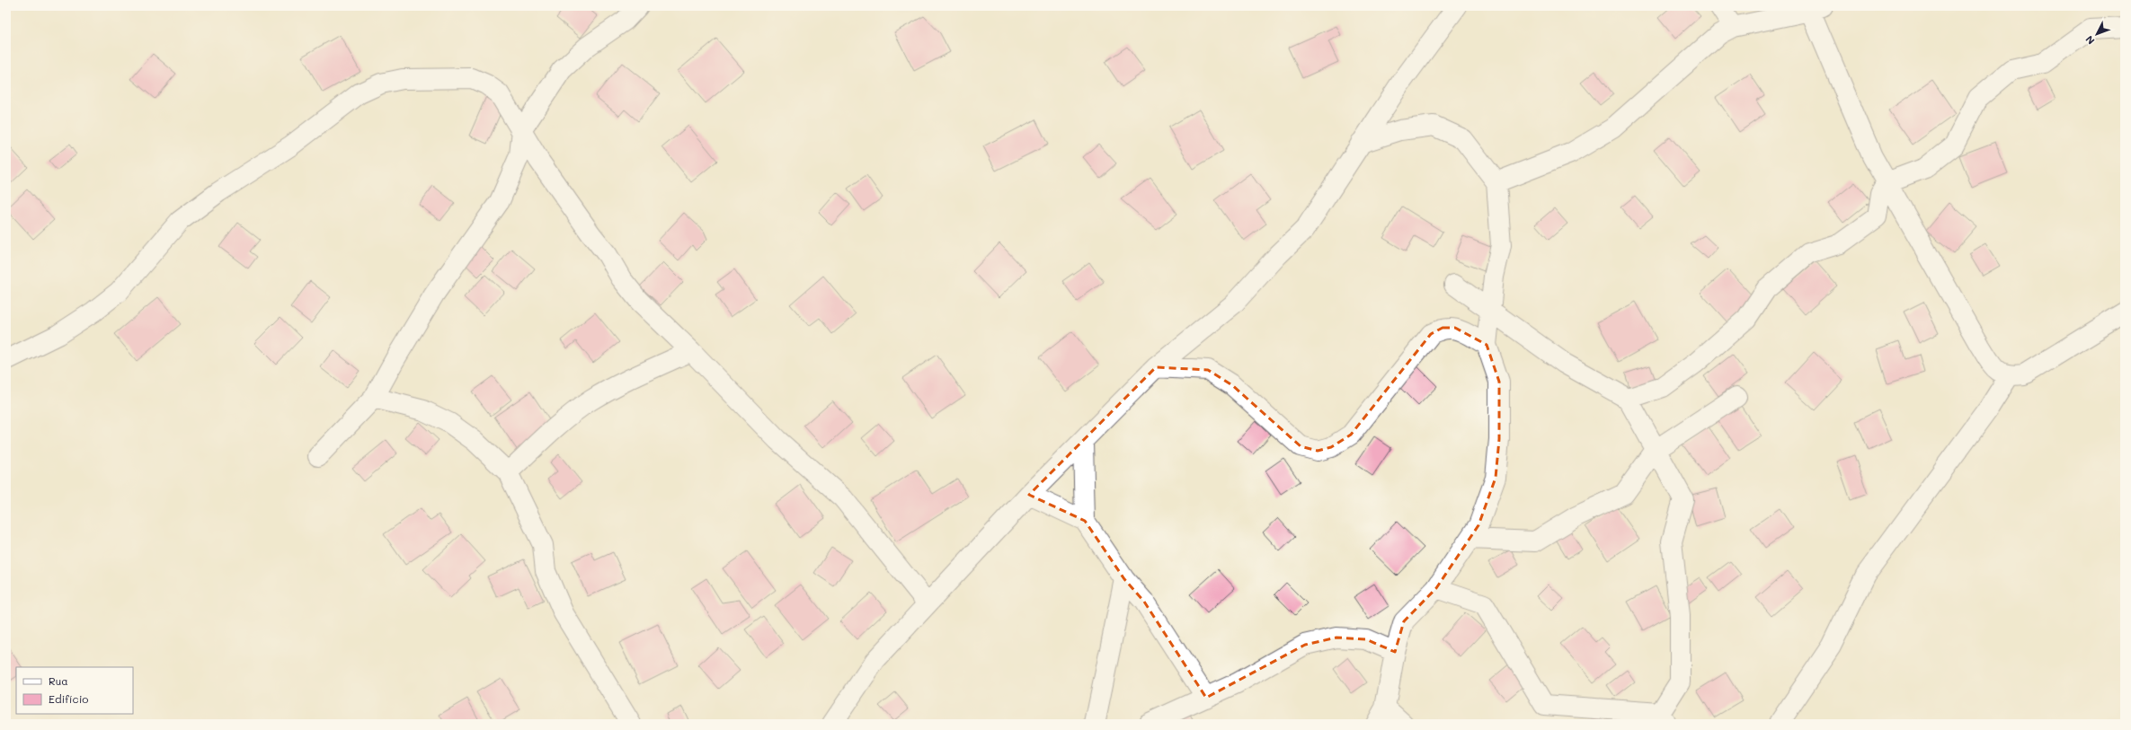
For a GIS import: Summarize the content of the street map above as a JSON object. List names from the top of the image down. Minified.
{"legend":["Rua","Edifício"],"north":"bottom left"}
